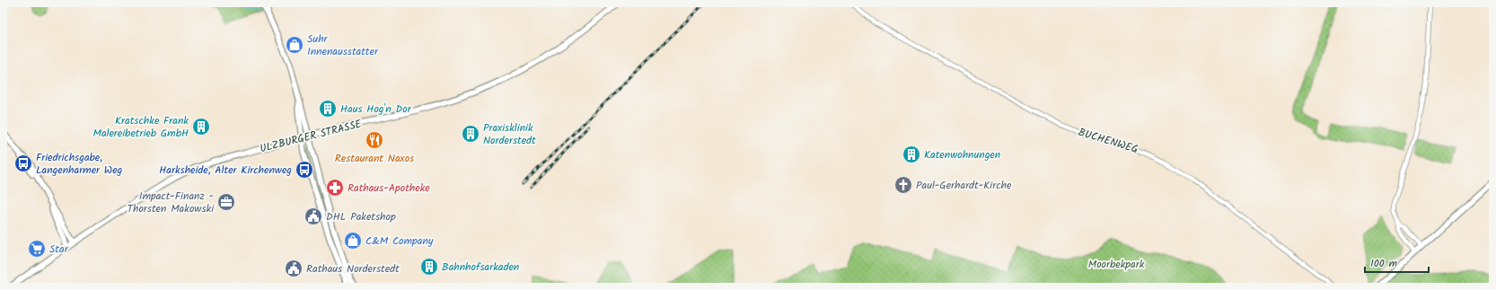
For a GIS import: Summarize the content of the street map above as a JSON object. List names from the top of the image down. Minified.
{"streets":{"main road":["ULZBURGER STRASSE"],"street":["BUCHENWEG"]},"parks":["Moorbekpark"],"places":{"shop":["Suhr Innenausstatter","C&M Company"],"building":["Haus Hog'n Dor","Kratschke Frank Malereibetrieb GmbH","Praxisklinik Norderstedt","Katenwohnungen","Bahnhofsarkaden"],"restaurant":["Restaurant Naxos"],"bus stop":["Friedrichsgabe, Langenharmer Weg","Harksheide, Alter Kirchenweg"],"church":["Paul-Gerhardt-Kirche"],"pharmacy":["Rathaus-Apotheke"],"office":["Impact-Finanz - Thorsten Makowski"],"public building":["DHL Paketshop","Rathaus Norderstedt"],"supermarket":["Star"]},"scale_bar":"100 m"}
